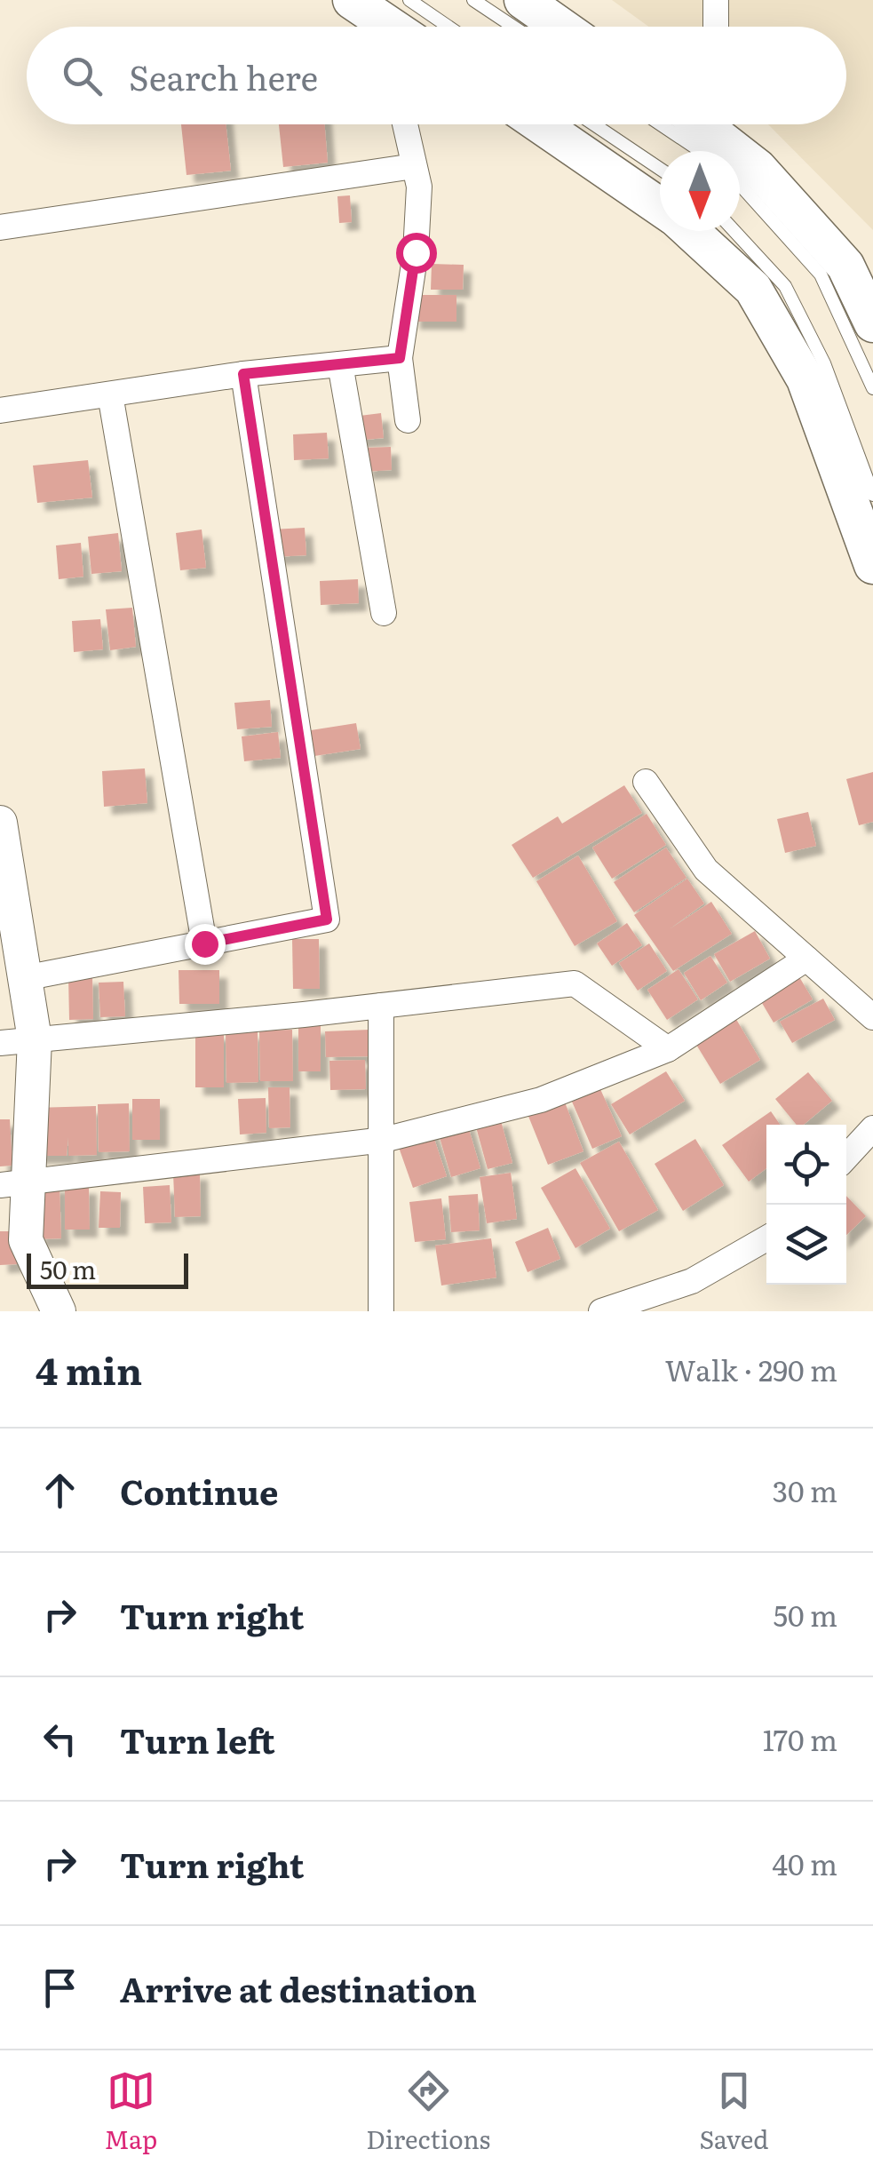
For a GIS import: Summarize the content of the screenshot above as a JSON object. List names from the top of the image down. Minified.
{"scale_bar":"50 m","north":"bottom","page":{"search":"Search here","scale":"50 m","heading":["4 min","Walk · 290 m"],"list":[["Continue","30 m"],["Turn right","50 m"],["Turn left","170 m"],["Turn right","40 m"],"Arrive at destination"],"nav":["Map","Directions","Saved"]}}
